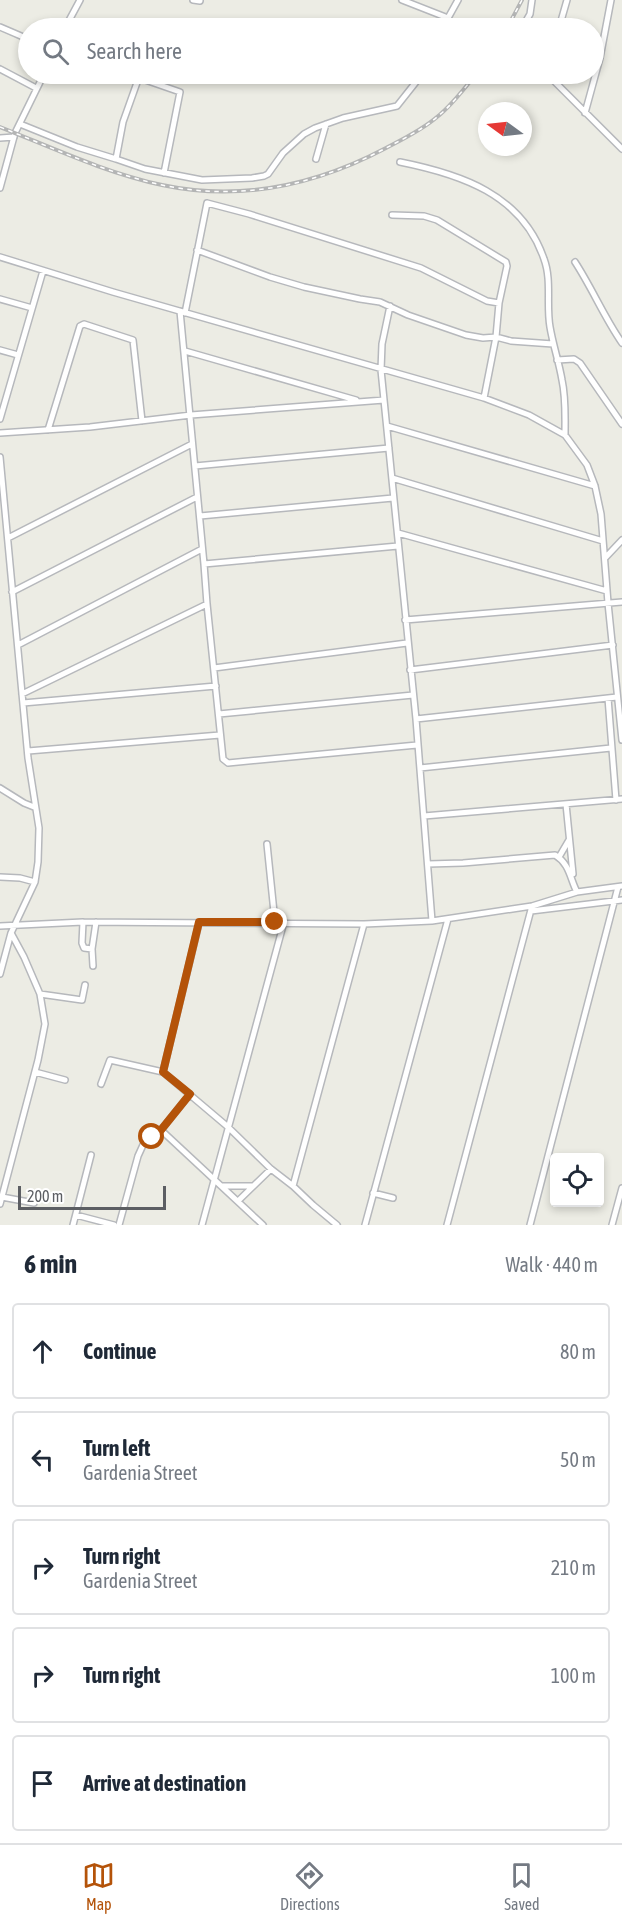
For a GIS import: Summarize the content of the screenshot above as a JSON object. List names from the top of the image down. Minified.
{"scale_bar":"200 m","north":"left","page":{"search":"Search here","scale":"200 m","heading":["6 min","Walk · 440 m"],"list":[["Continue","80 m"],["Turn left","Gardenia Street","50 m"],["Turn right","Gardenia Street","210 m"],["Turn right","100 m"],"Arrive at destination"],"nav":["Map","Directions","Saved"]}}
